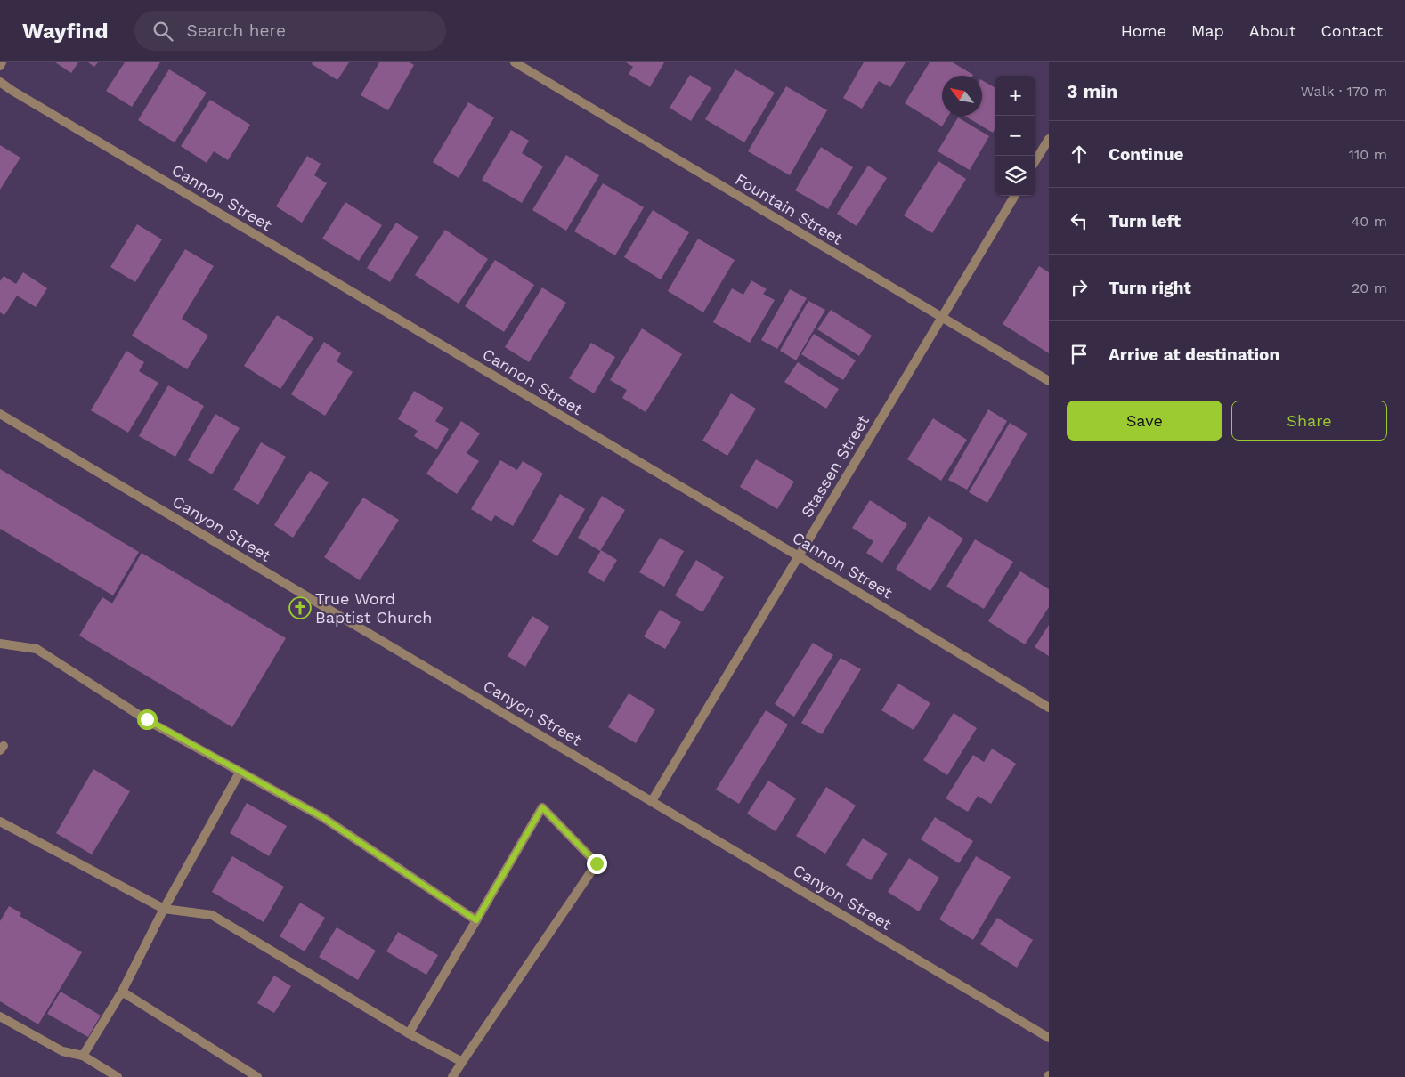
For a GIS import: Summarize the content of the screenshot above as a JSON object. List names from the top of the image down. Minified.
{"streets":{"street":["Cannon Street","Fountain Street","Stassen Street","Canyon Street"]},"crossings":[["Cannon Street","Stassen Street"],["Fountain Street","Stassen Street"],["Stassen Street","Canyon Street"]],"places":{"church":["True Word Baptist Church"]},"north":"top left","page":{"header":"Wayfind","search":"Search here","nav":["Home","Map","About","Contact"],"heading":["3 min","Walk · 170 m"],"map_buttons":["+","−"],"list":[["Continue","110 m"],["Turn left","40 m"],["Turn right","20 m"],"Arrive at destination"],"buttons":["Save","Share"]}}
